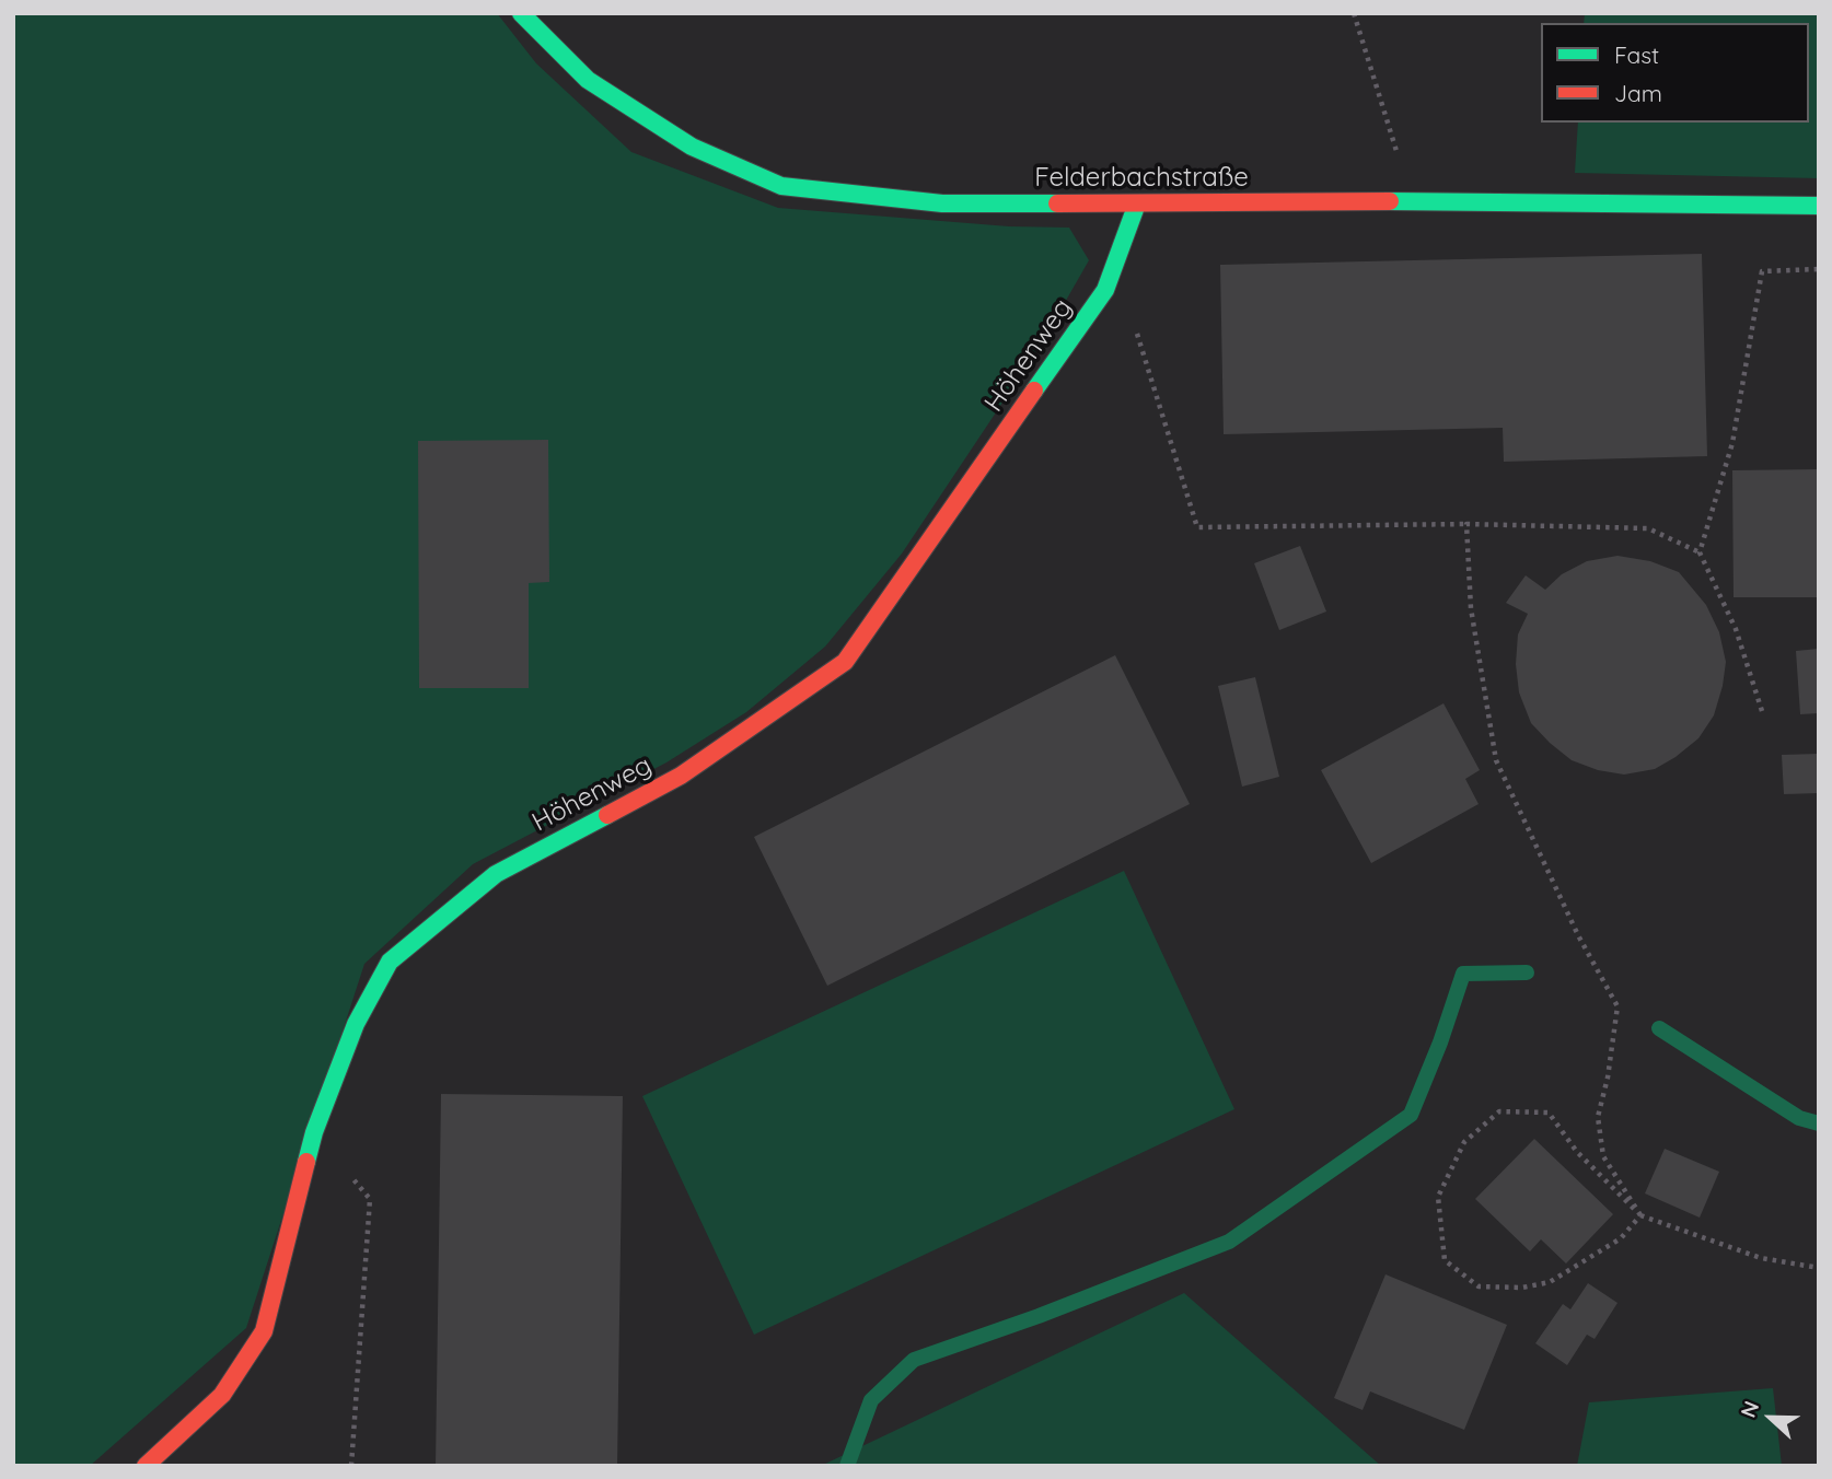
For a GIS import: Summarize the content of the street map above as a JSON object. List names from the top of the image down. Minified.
{"streets":{"street":["Felderbachstraße","Höhenweg"]},"crossings":[["Felderbachstraße","Höhenweg"]],"legend":["Fast","Jam"],"north":"left"}
